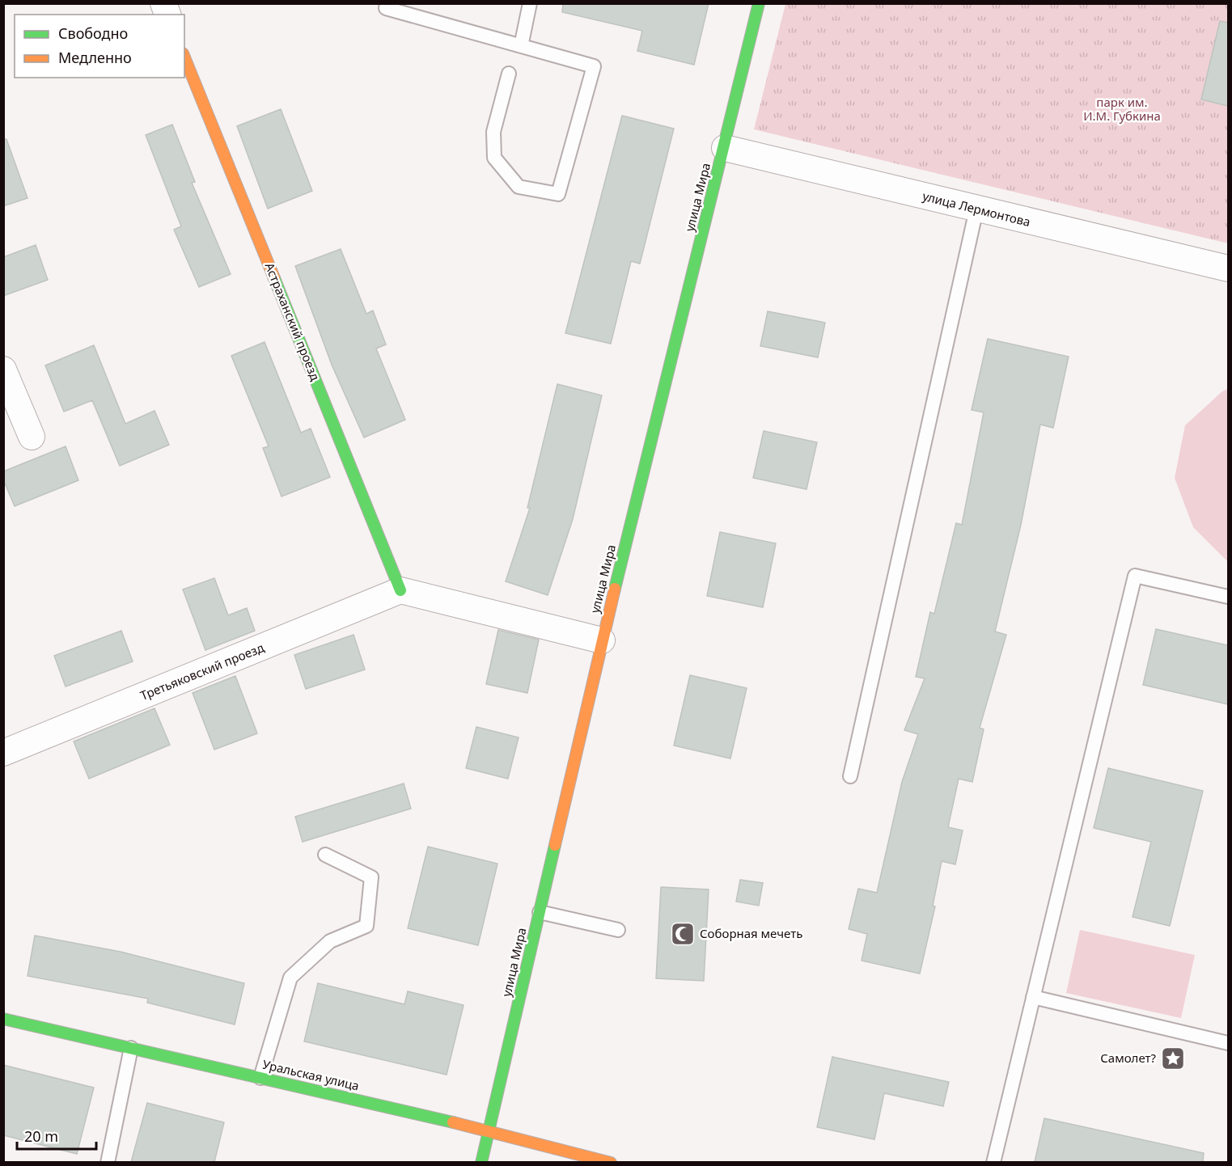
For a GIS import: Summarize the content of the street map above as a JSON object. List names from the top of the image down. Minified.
{"streets":{"street":["улица Мира","улица Лермонтова","Астраханский проезд","Третьяковский проезд","Уральская улица"]},"crossings":[["улица Мира","улица Лермонтова"],["улица Мира","Уральская улица"],["Астраханский проезд","Третьяковский проезд"]],"parks":["парк им. И.М. Губкина"],"places":{"mosque":["Соборная мечеть"],"place":["Самолет?"]},"legend":["Свободно","Медленно"],"scale_bar":"20 m"}
